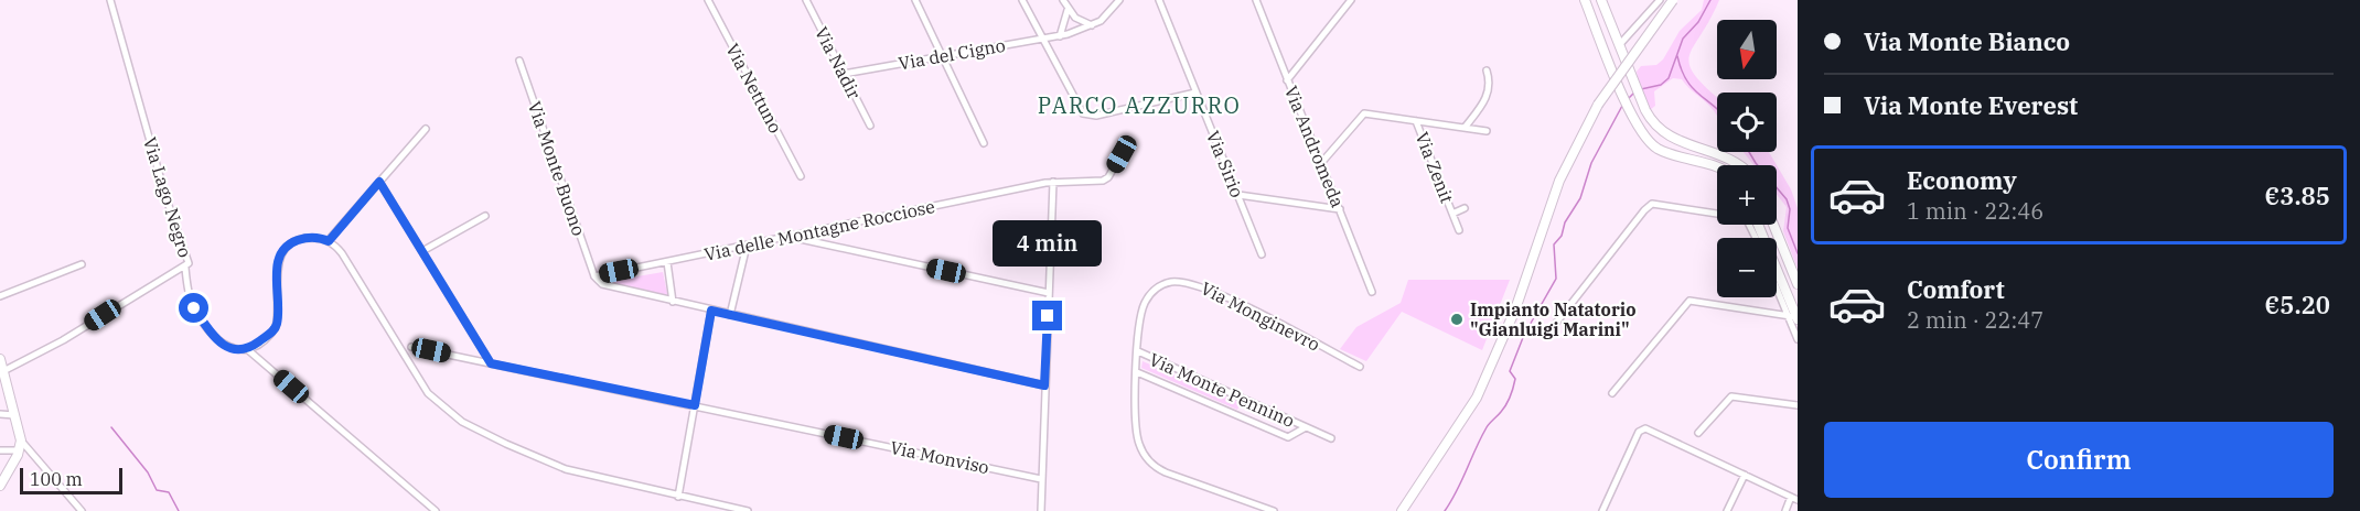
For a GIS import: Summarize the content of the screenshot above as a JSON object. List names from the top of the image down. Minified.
{"streets":{"street":["Via del Cigno","Via Nadir","Via Nettuno","Via Andromeda","Via Sirio","Via Zenit","Via Monte Buono","Via Lago Negro","Via delle Montagne Rocciose","Via Monginevro","Via Monte Pennino","Via Monviso"]},"crossings":[["Via del Cigno","Via Nadir"],["Via Monte Buono","Via delle Montagne Rocciose"],["Via Monginevro","Via Monte Pennino"]],"districts":["PARCO AZZURRO"],"places":["Impianto Natatorio \"Gianluigi Marini\""],"scale_bar":"100 m","north":"bottom","page":{"banner":["Via Monte Bianco","Via Monte Everest"],"map_buttons":["+","−"],"list":[{"name":"Economy","note":"1 min · 22:46","value":"€3.85"},{"name":"Comfort","note":"2 min · 22:47","value":"€5.20"}],"bubble":"4 min","buttons":"Confirm","scale":"100 m"}}
